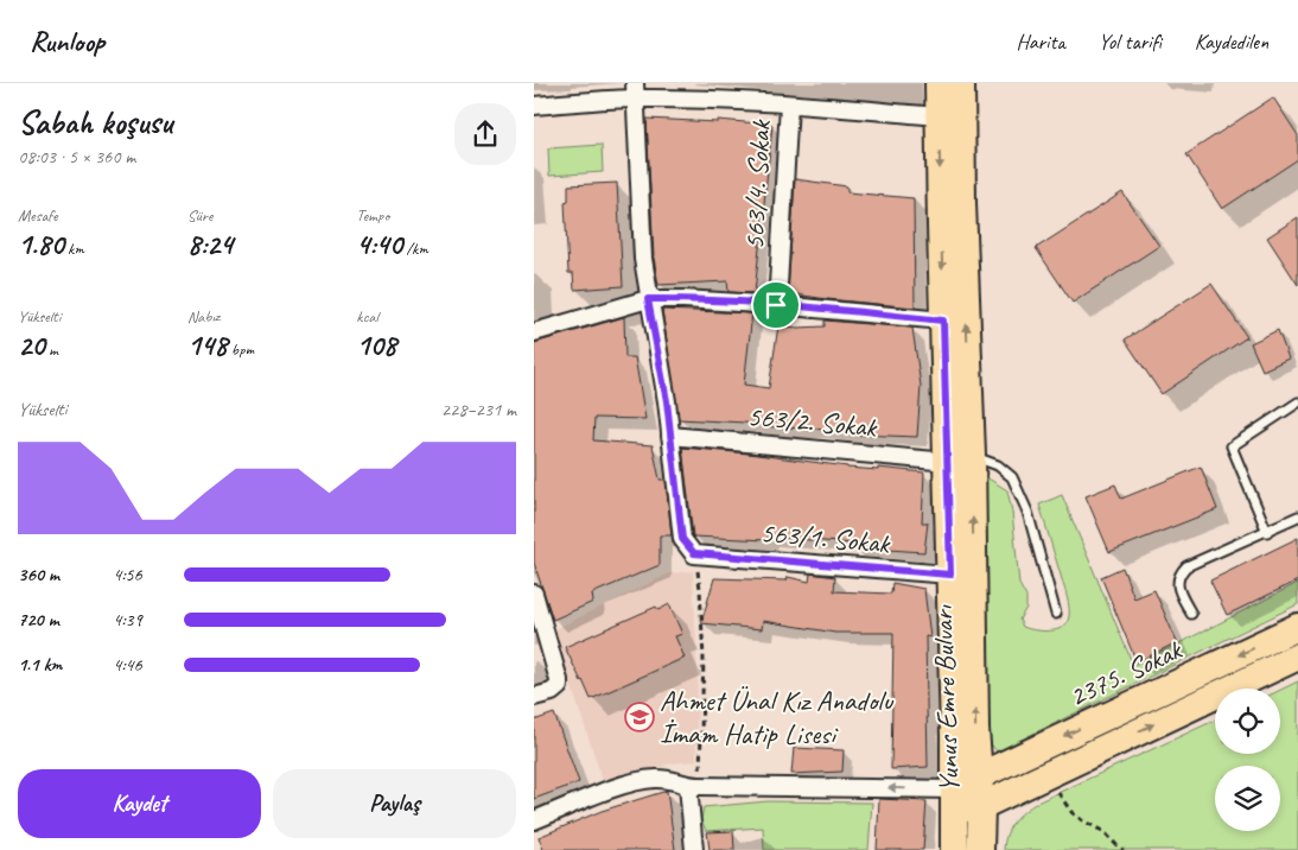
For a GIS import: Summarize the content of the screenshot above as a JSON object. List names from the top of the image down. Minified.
{"streets":{"main road":["2375. Sokak","Yunus Emre Bulvarı"],"street":["563/4. Sokak","563/2. Sokak","563/1. Sokak"]},"crossings":[["563/2. Sokak","Yunus Emre Bulvarı"],["563/1. Sokak","Yunus Emre Bulvarı"],["2375. Sokak","Yunus Emre Bulvarı"]],"places":{"school or university":["Ahmet Ünal Kız Anadolu İmam Hatip Lisesi"]},"page":{"header":"Runloop","nav":["Harita","Yol tarifi","Kaydedilen"],"heading":["Sabah koşusu","08:03 · 5 × 360 m"],"stats":[["Mesafe","1.80 km"],["Süre","8:24"],["Tempo","4:40 /km"],["Yükselti","20 m"],["Nabız","148 bpm"],["kcal","108"]],"chart":["Yükselti","228–231 m"],"list":[{"name":"360 m","note":"4:56"},{"name":"720 m","note":"4:39"},{"name":"1.1 km","note":"4:46"}],"buttons":["Kaydet","Paylaş"]}}
